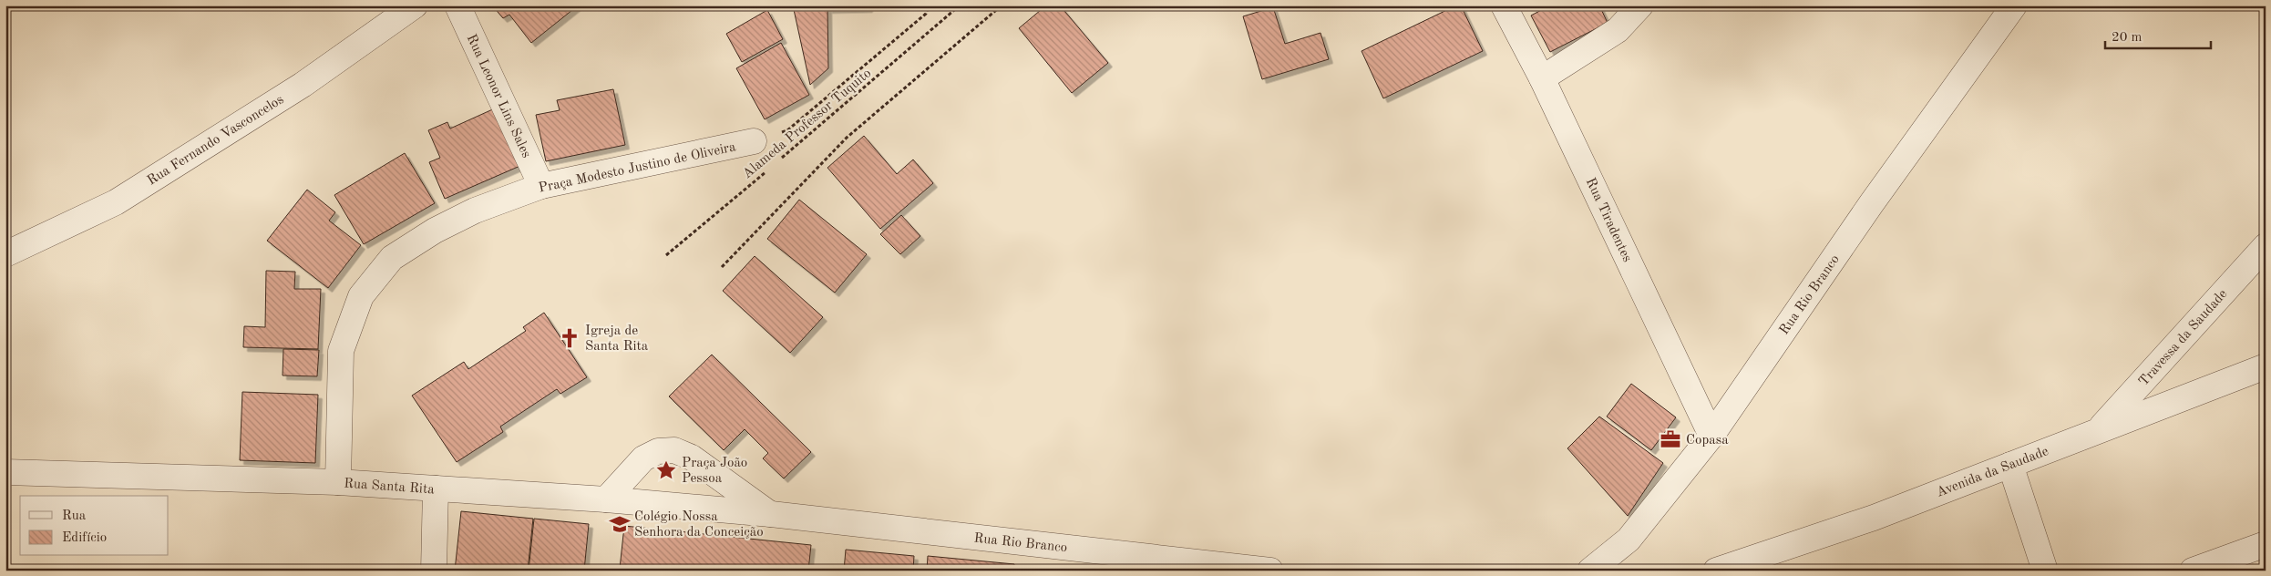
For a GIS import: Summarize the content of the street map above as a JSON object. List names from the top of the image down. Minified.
{"streets":{"street":["Rua Leonor Lins Sales","Rua Fernando Vasconcelos","Praça Modesto Justino de Oliveira","Rua Tiradentes","Rua Rio Branco","Travessa da Saudade","Avenida da Saudade","Rua Santa Rita"],"path":["Alameda Professor Tuquito"]},"crossings":[["Rua Leonor Lins Sales","Praça Modesto Justino de Oliveira"],["Alameda Professor Tuquito","Praça Modesto Justino de Oliveira"],["Praça Modesto Justino de Oliveira","Rua Santa Rita"],["Rua Tiradentes","Rua Rio Branco"],["Rua Rio Branco","Rua Santa Rita"],["Travessa da Saudade","Avenida da Saudade"]],"places":{"church":["Igreja de Santa Rita"],"office":["Copasa"],"place":["Praça João Pessoa"],"school or university":["Colégio Nossa Senhora da Conceição"]},"legend":["Rua","Edifício"],"scale_bar":"20 m"}
